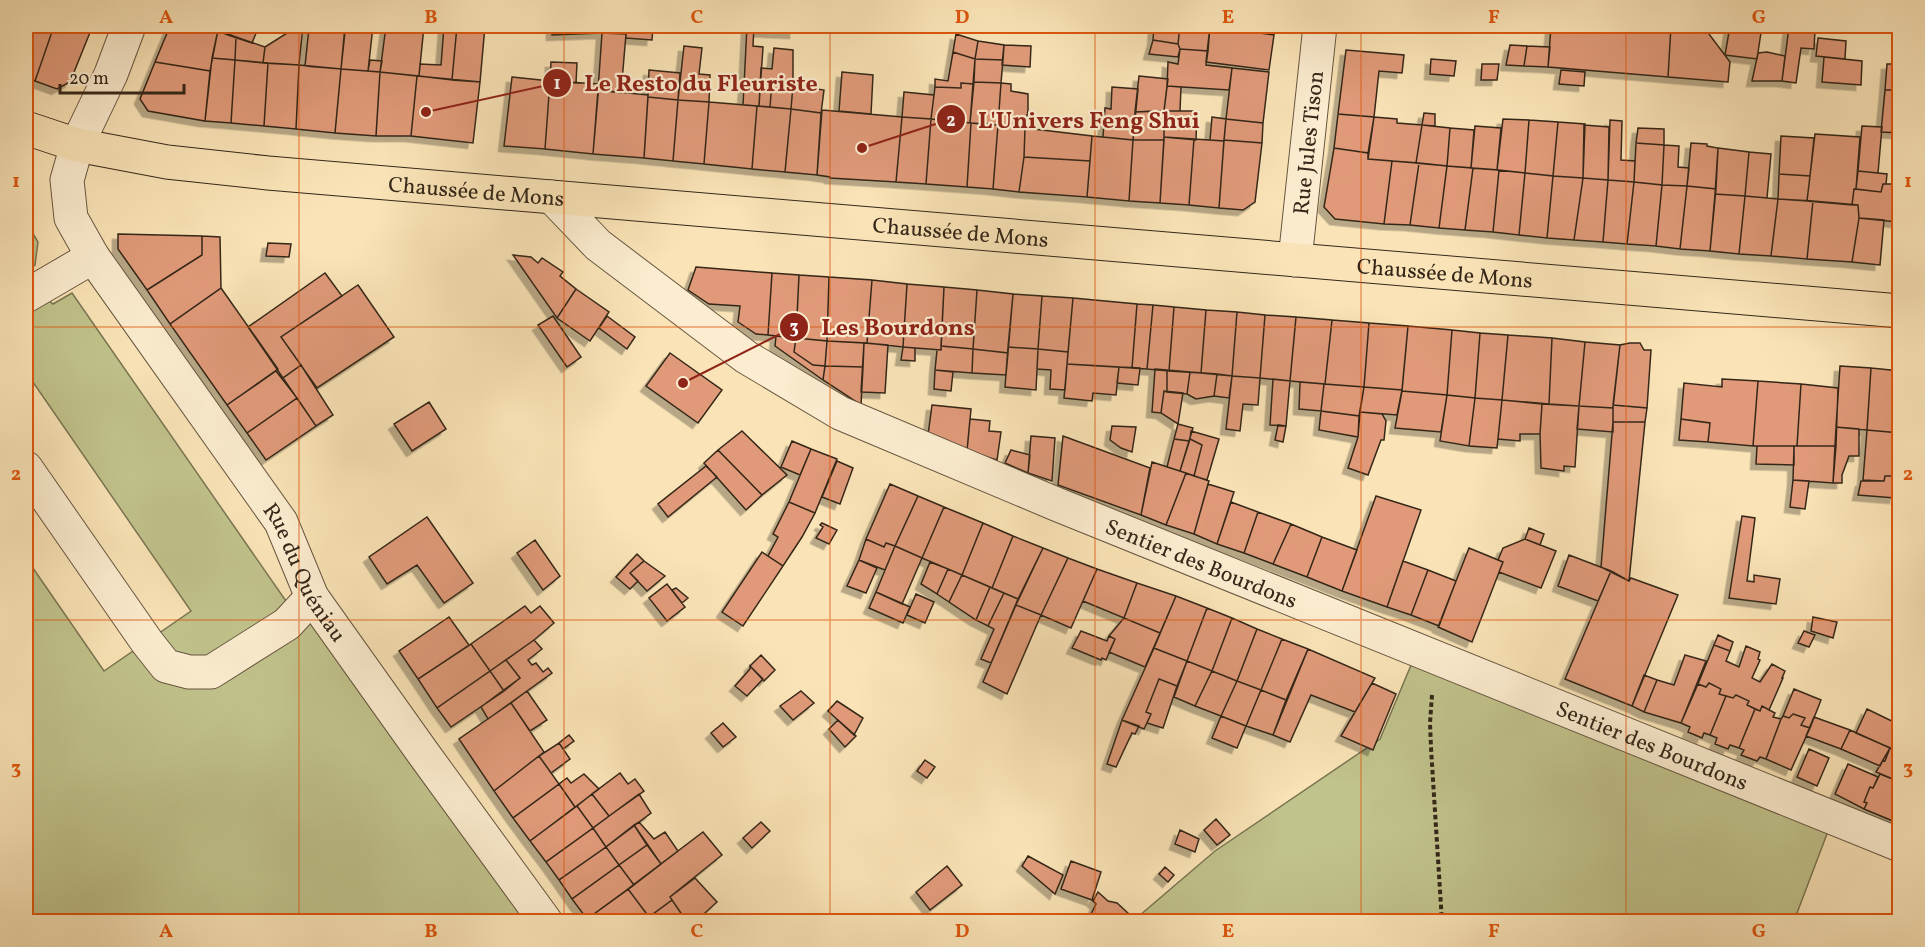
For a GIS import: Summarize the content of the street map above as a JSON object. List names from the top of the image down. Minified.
{"streets":{"main road":["Chaussée de Mons"],"street":["Rue Jules Tison","Sentier des Bourdons","Rue du Quéniau"]},"crossings":[["Rue Jules Tison","Chaussée de Mons"],["Chaussée de Mons","Sentier des Bourdons"],["Chaussée de Mons","Rue du Quéniau"]],"places":["Le Resto du Fleuriste","L'Univers Feng Shui","Les Bourdons"],"scale_bar":"20 m","grid":{"columns":["A","B","C","D","E","F","G"],"rows":["1","2","3"]}}
